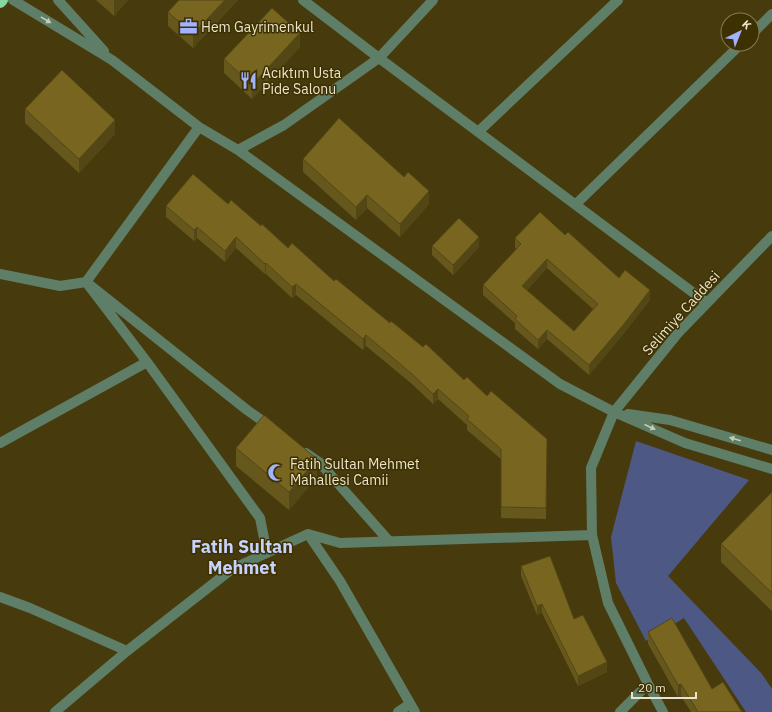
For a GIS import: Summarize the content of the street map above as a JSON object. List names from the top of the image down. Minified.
{"streets":{"street":["Selimiye Caddesi"]},"districts":["Fatih Sultan Mehmet"],"places":{"office":["Hem Gayrimenkul"],"restaurant":["Acıktım Usta Pide Salonu"],"mosque":["Fatih Sultan Mehmet Mahallesi Camii"]},"scale_bar":"20 m","north":"top right"}
